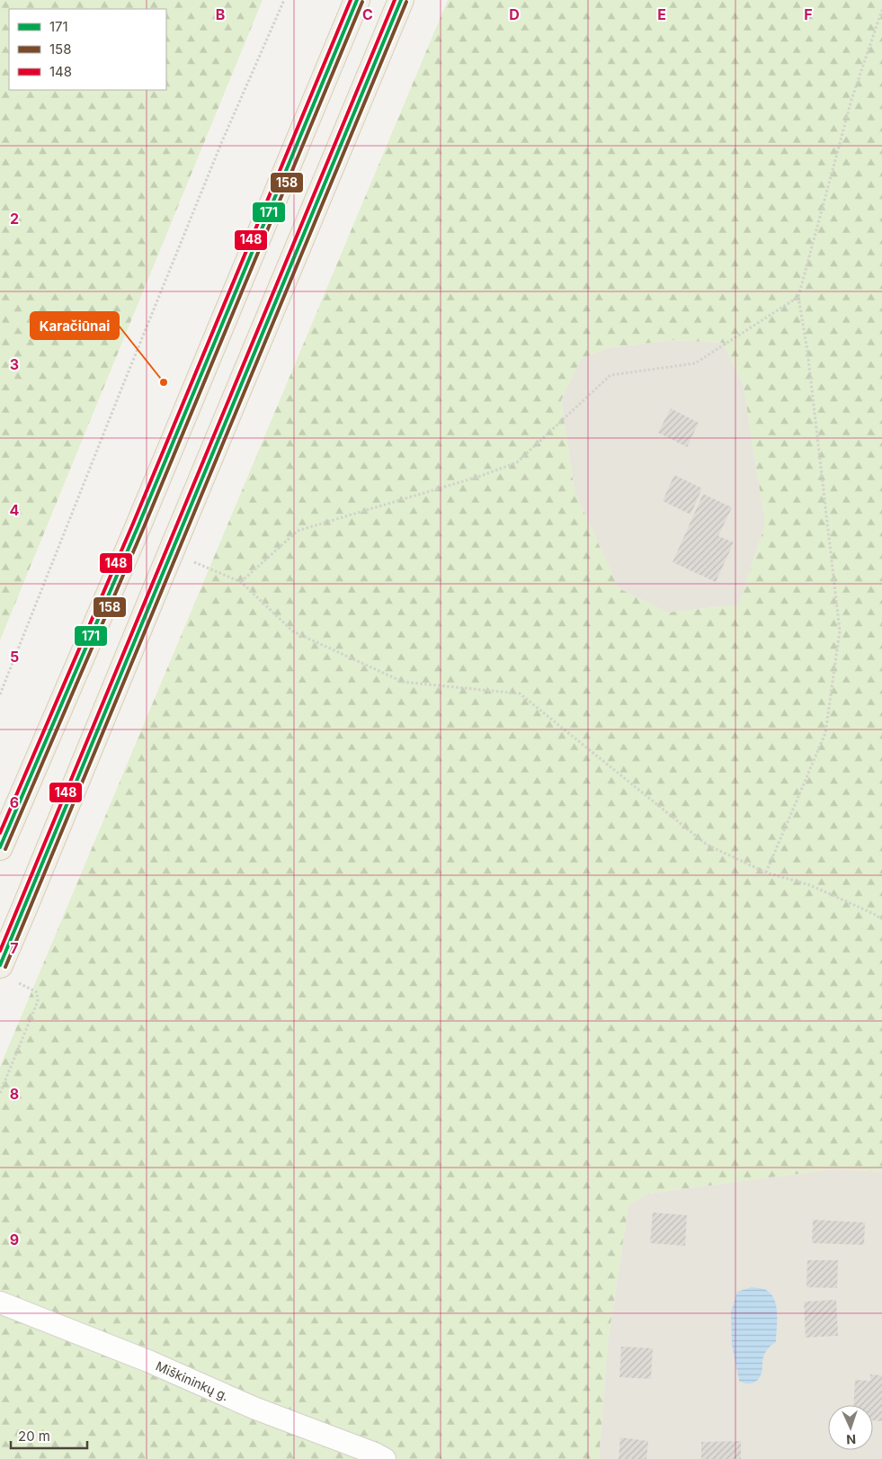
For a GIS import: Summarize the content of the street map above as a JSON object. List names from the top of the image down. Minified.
{"streets":{"street":["Miškininkų g."]},"places":["Karačiūnai"],"lines":["transit line 171","transit line 148","transit line 158"],"legend":["171","158","148"],"scale_bar":"20 m","north":"bottom","grid":{"columns":["B","C","D","E","F"],"rows":["2","3","4","5","6","7","8","9"]}}
